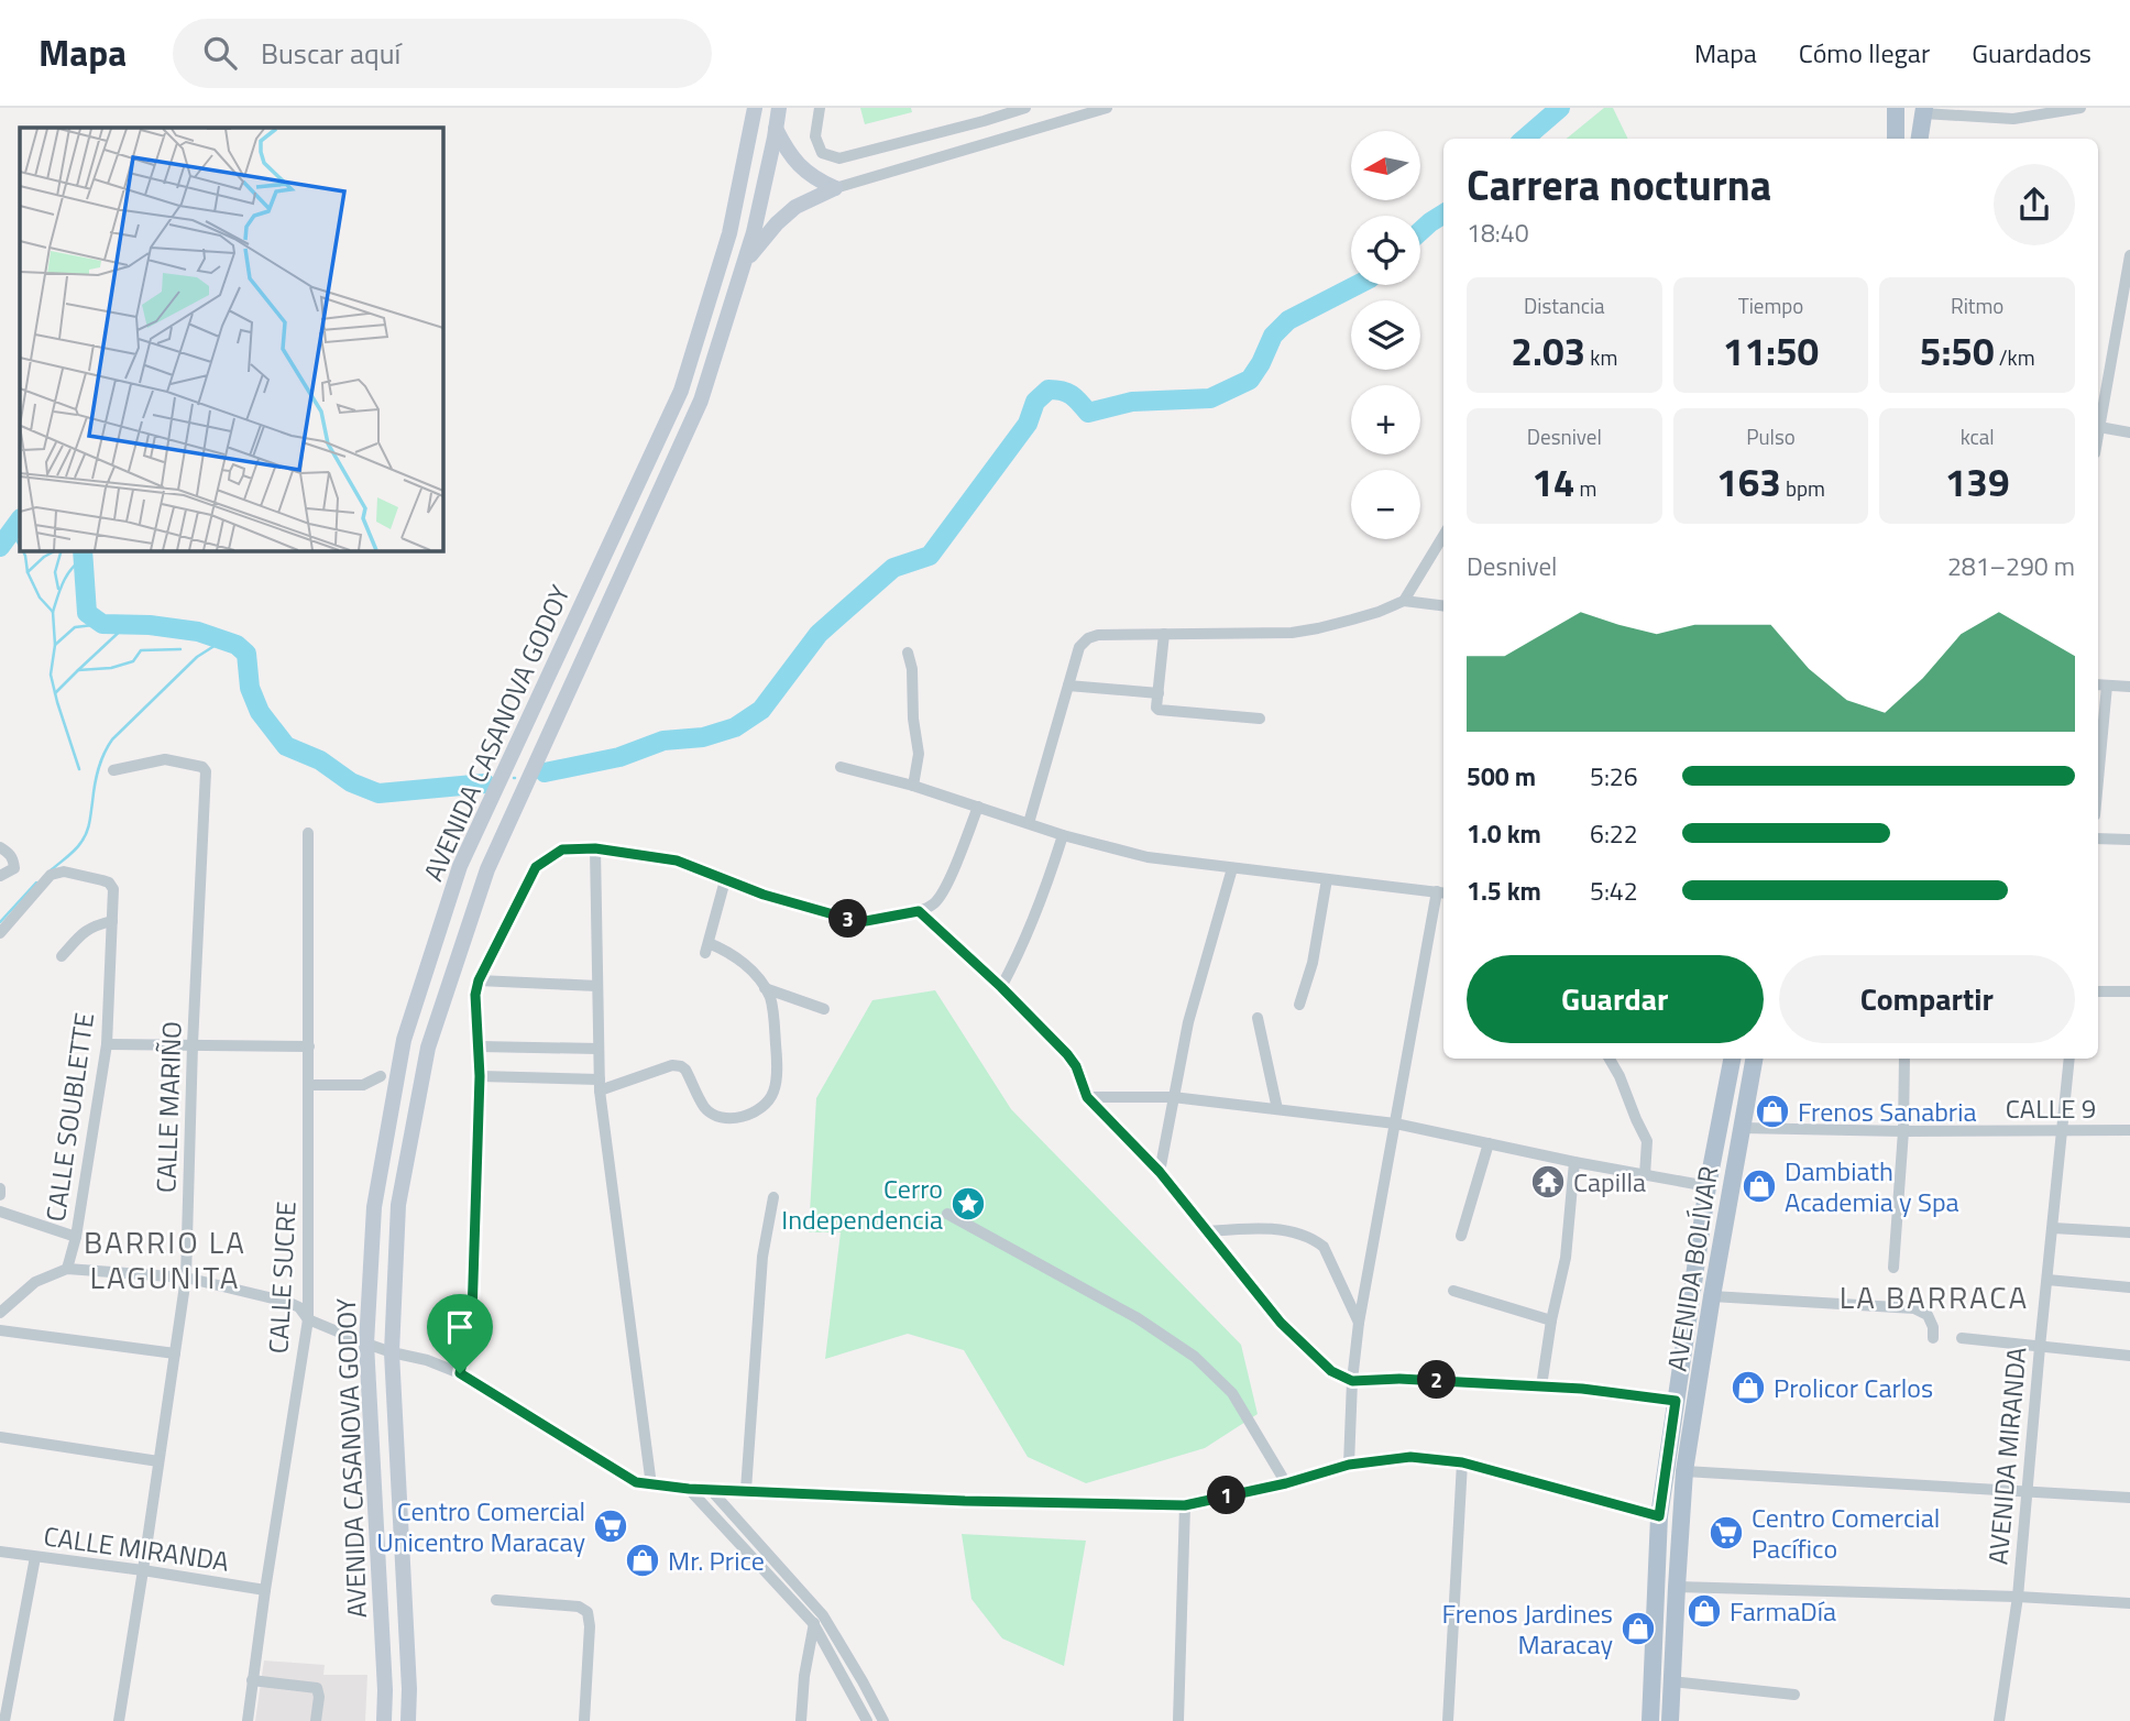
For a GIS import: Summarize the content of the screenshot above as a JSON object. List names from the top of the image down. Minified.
{"streets":{"main road":["AVENIDA BOLÍVAR"],"street":["AVENIDA CASANOVA GODOY","CALLE MARIÑO","CALLE 9","CALLE SOUBLETTE","CALLE SUCRE","AVENIDA MIRANDA","CALLE MIRANDA"]},"crossings":[["CALLE MARIÑO","CALLE MIRANDA"],["CALLE 9","AVENIDA BOLÍVAR"],["CALLE 9","AVENIDA MIRANDA"],["CALLE SUCRE","CALLE MIRANDA"]],"districts":["BARRIO LA LAGUNITA","LA BARRACA"],"places":{"shop":["Frenos Sanabria","Dambiath Academia y Spa","Prolicor Carlos","Mr. Price","FarmaDía","Frenos Jardines Maracay"],"temple":["Capilla"],"place":["Cerro Independencia"],"supermarket":["Centro Comercial Unicentro Maracay","Centro Comercial Pacífico"]},"north":"left","page":{"header":"Mapa","search":"Buscar aquí","nav":["Mapa","Cómo llegar","Guardados"],"map_buttons":["+","−"],"heading":["Carrera nocturna","18:40"],"stats":[["Distancia","2.03 km"],["Tiempo","11:50"],["Ritmo","5:50 /km"],["Desnivel","14 m"],["Pulso","163 bpm"],["kcal","139"]],"chart":["Desnivel","281–290 m"],"list":[{"name":"500 m","note":"5:26"},{"name":"1.0 km","note":"6:22"},{"name":"1.5 km","note":"5:42"}],"pins":["3","2","1"],"buttons":["Guardar","Compartir"]}}
